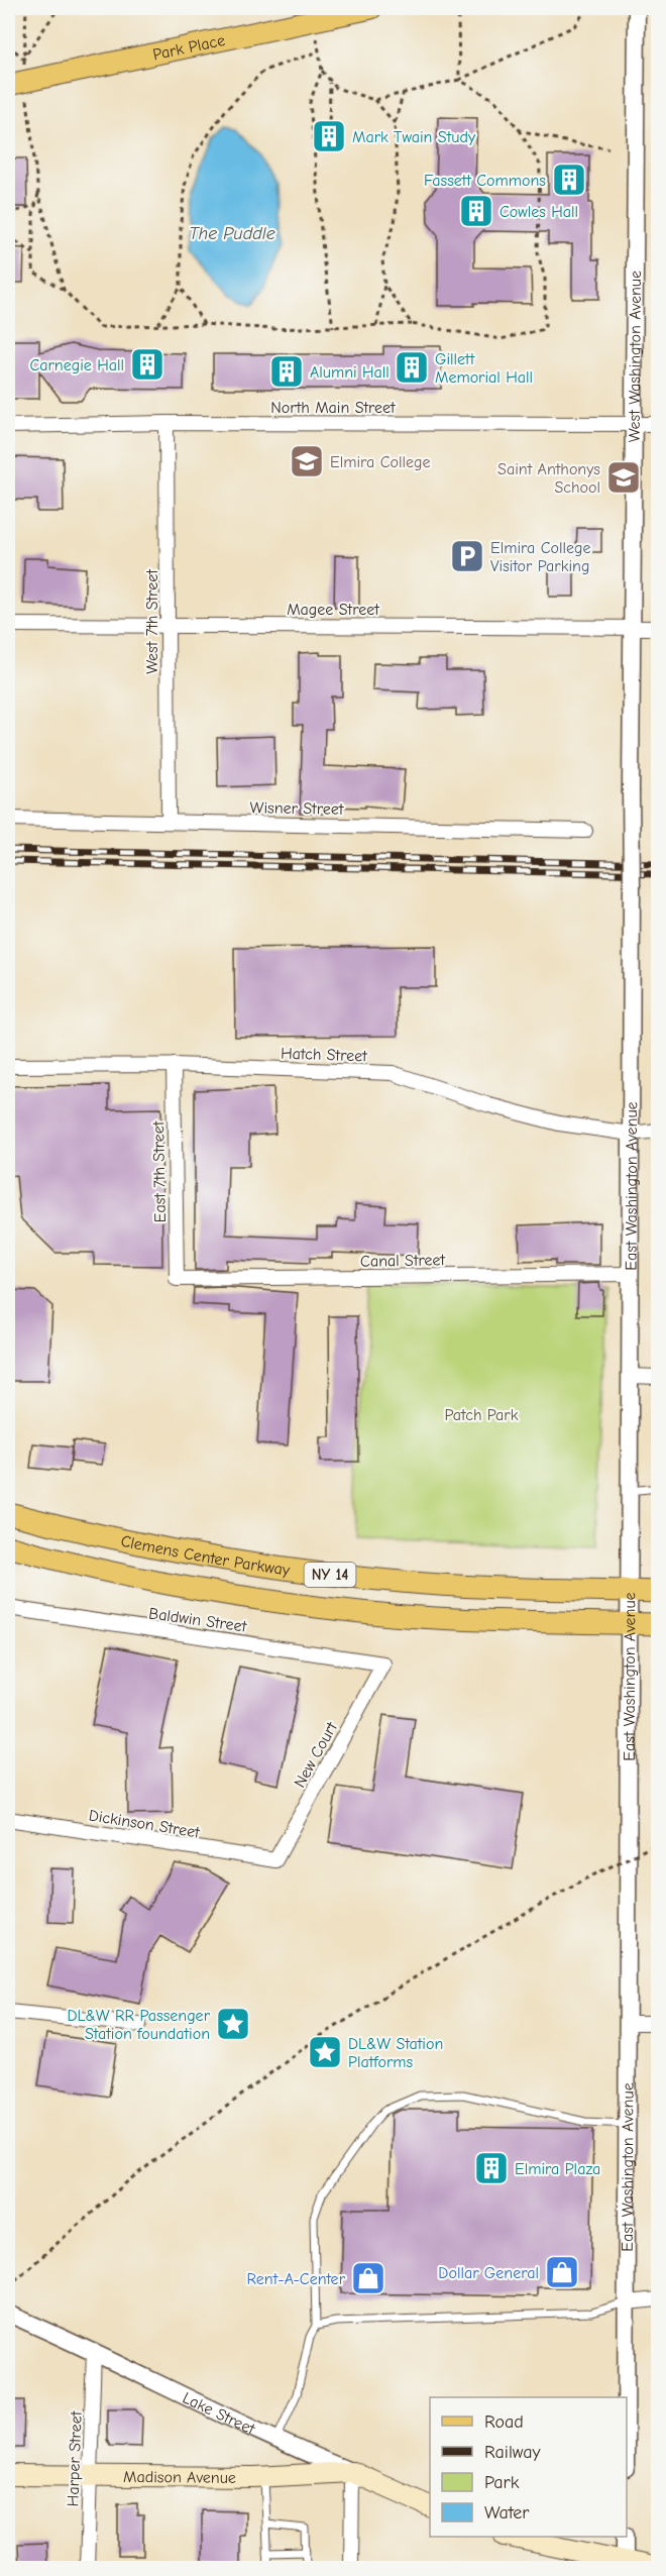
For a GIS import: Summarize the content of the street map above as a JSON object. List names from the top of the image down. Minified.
{"streets":{"main road":["Park Place","Clemens Center Parkway","NY 14","Lake Street","Madison Avenue"],"street":["West Washington Avenue","North Main Street","Magee Street","West 7th Street","Wisner Street","Hatch Street","East 7th Street","East Washington Avenue","Canal Street","Baldwin Street","New Court","Dickinson Street","Harper Street"]},"crossings":[["West Washington Avenue","North Main Street"],["West Washington Avenue","Magee Street"],["West Washington Avenue","East Washington Avenue"],["North Main Street","West 7th Street"],["Magee Street","West 7th Street"],["West 7th Street","Wisner Street"],["Hatch Street","East 7th Street"],["Hatch Street","East Washington Avenue"],["East 7th Street","Canal Street"],["East Washington Avenue","Canal Street"],["East Washington Avenue","Clemens Center Parkway"],["Baldwin Street","New Court"],["New Court","Dickinson Street"],["Lake Street","Harper Street"],["Lake Street","Madison Avenue"],["Harper Street","Madison Avenue"]],"water":["The Puddle"],"parks":["Patch Park"],"places":{"building":["Mark Twain Study","Fassett Commons","Cowles Hall","Carnegie Hall","Gillett Memorial Hall","Alumni Hall","Elmira Plaza"],"school or university":["Elmira College","Saint Anthonys School"],"parking":["Elmira College Visitor Parking"],"place":["DL&W RR Passenger Station foundation","DL&W Station Platforms"],"shop":["Dollar General","Rent-A-Center"]},"legend":["Road","Railway","Park","Water"]}
